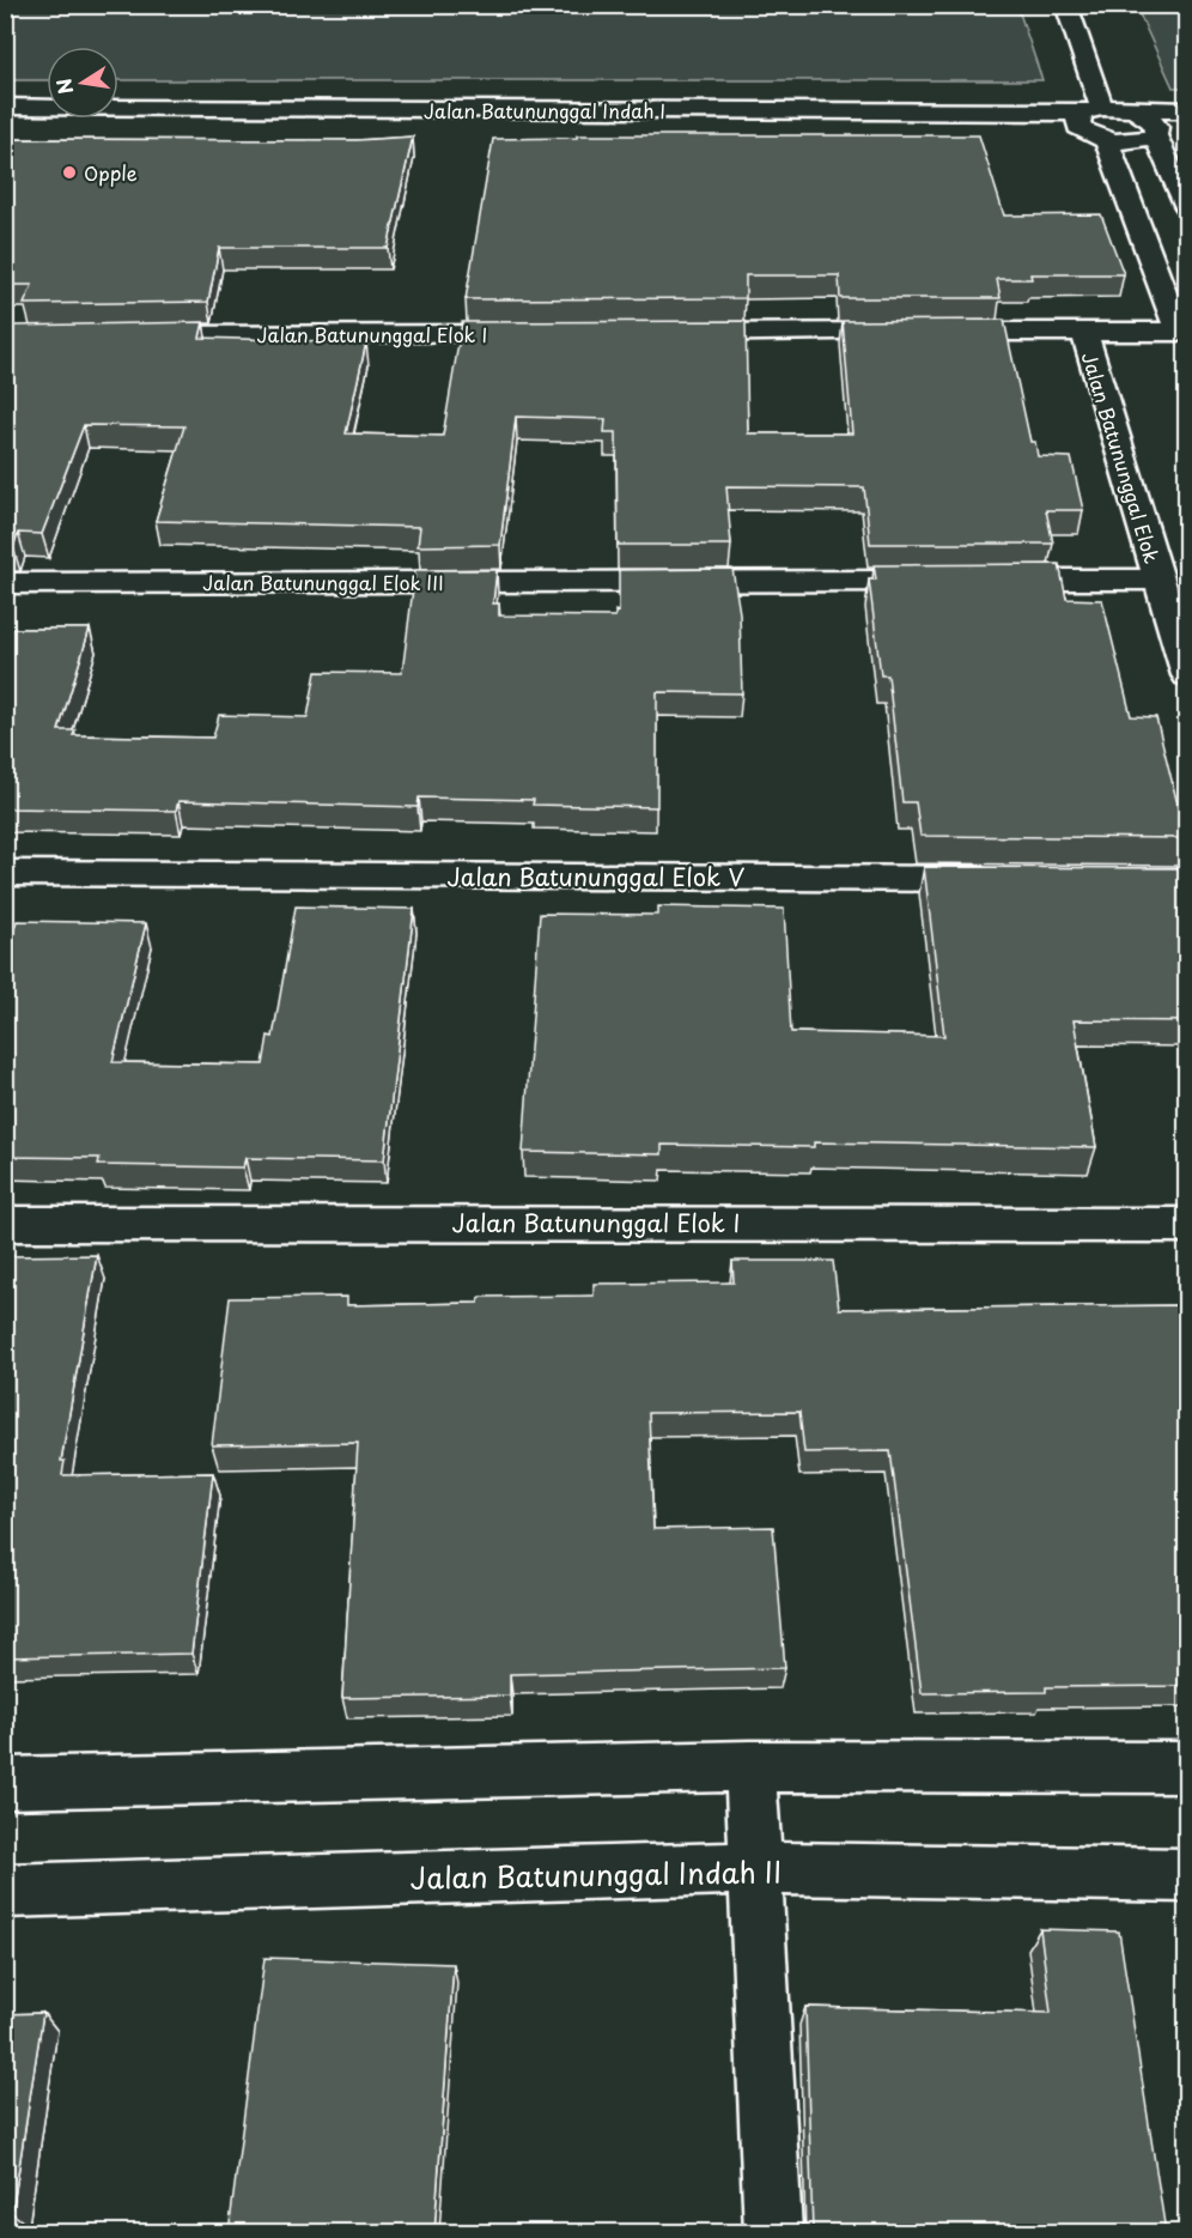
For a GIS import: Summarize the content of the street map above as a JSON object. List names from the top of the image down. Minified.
{"streets":{"street":["Jalan Batununggal Indah I","Jalan Batununggal Elok I","Jalan Batununggal Elok","Jalan Batununggal Elok III","Jalan Batununggal Elok V","Jalan Batununggal Indah II"]},"crossings":[["Jalan Batununggal Elok","Jalan Batununggal Elok III"]],"places":["Opple"],"north":"left"}
